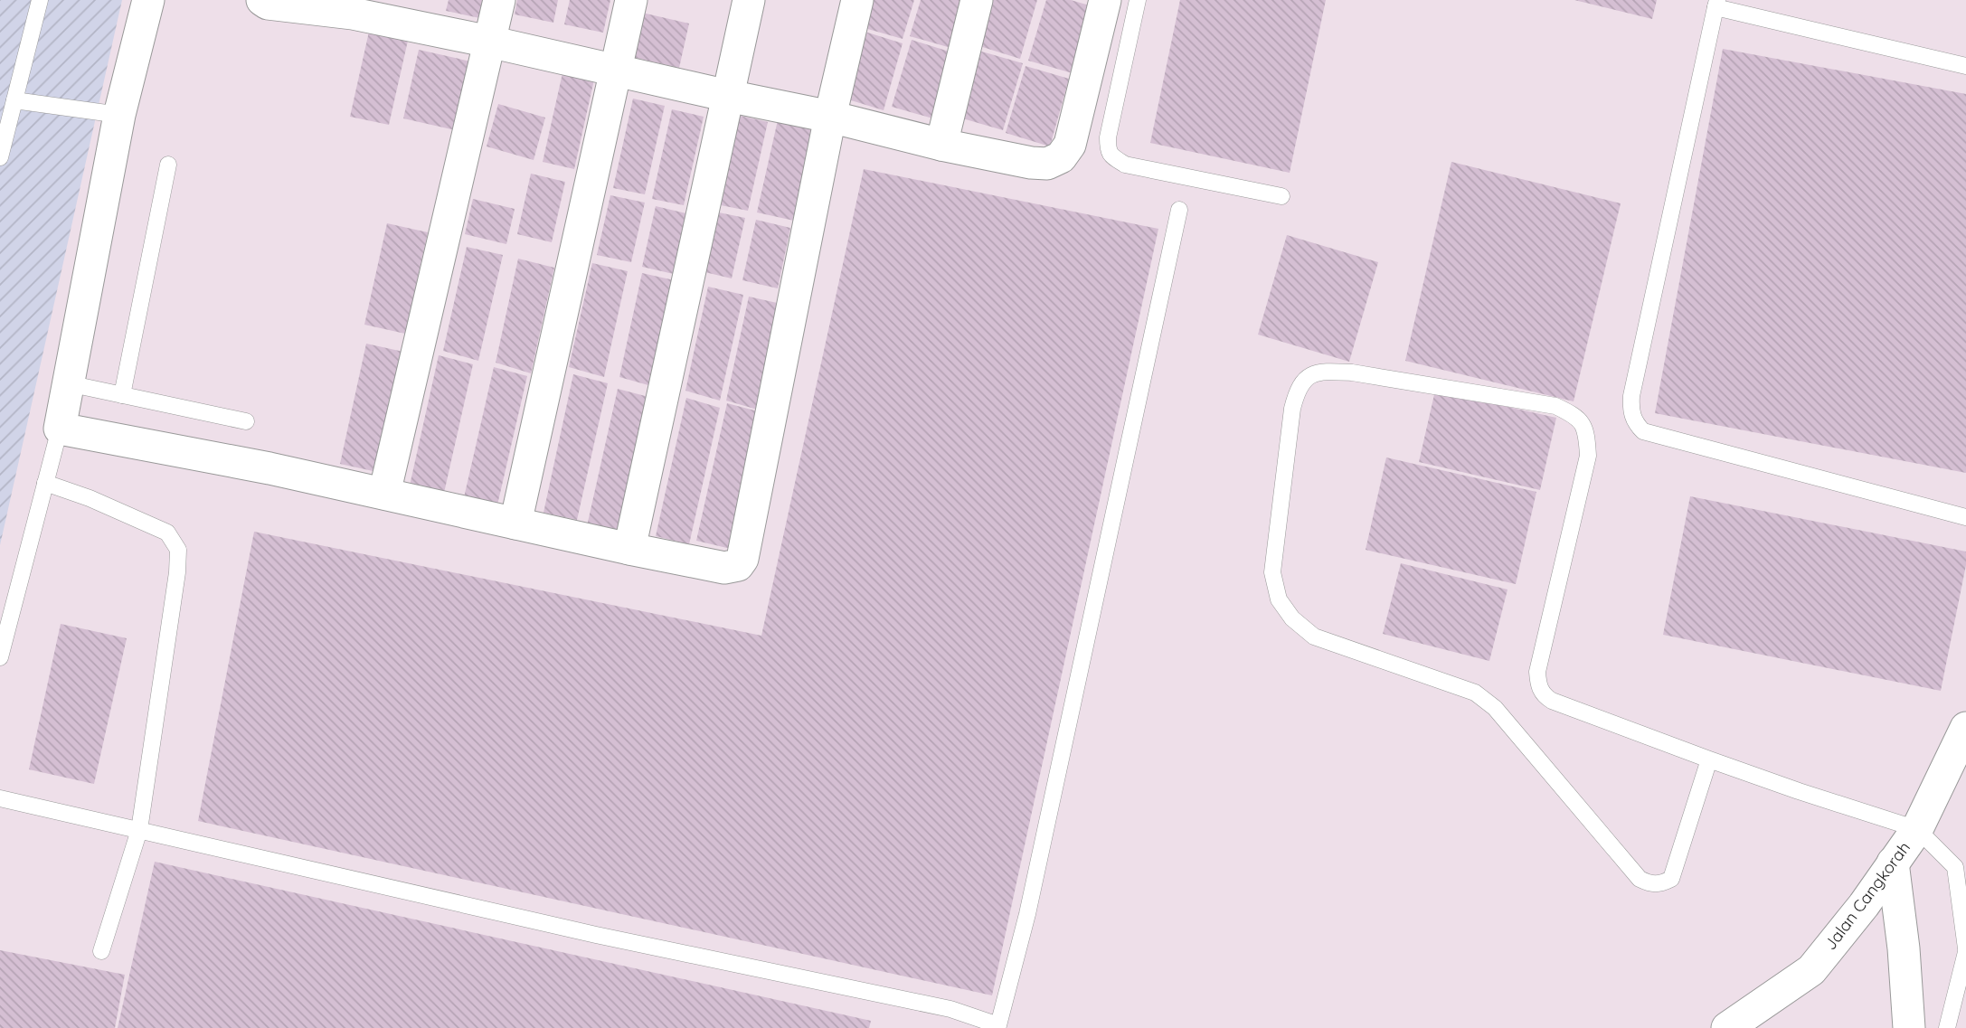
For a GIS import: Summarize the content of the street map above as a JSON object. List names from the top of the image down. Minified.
{"streets":{"street":["Jalan Cangkorah"]}}
